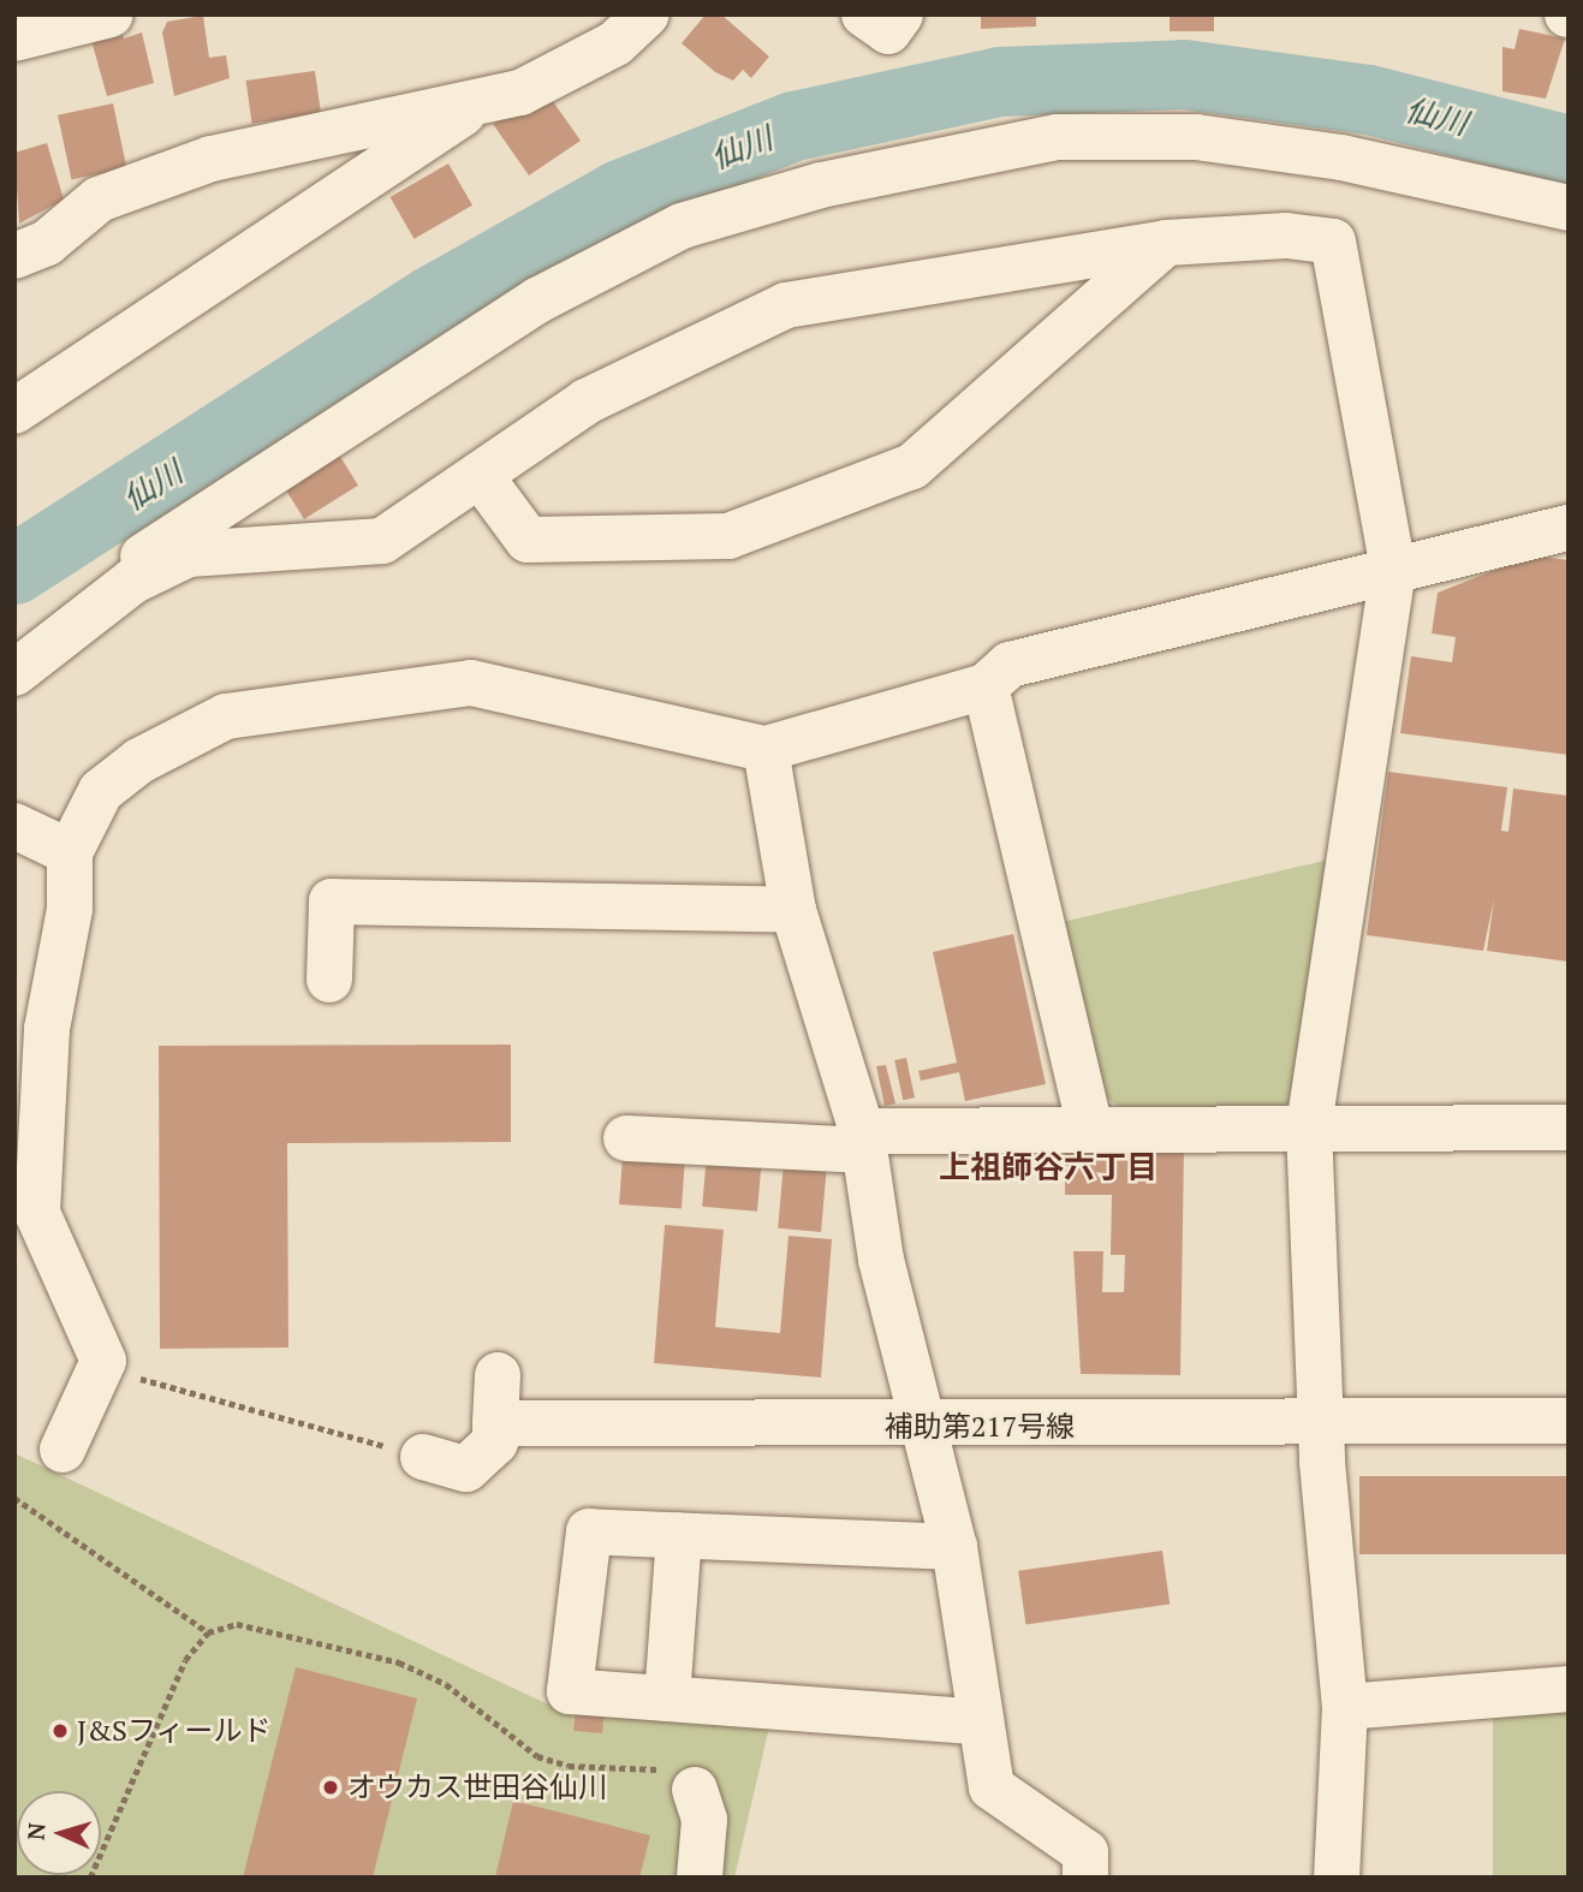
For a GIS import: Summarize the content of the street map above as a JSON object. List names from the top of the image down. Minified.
{"streets":{"street":["補助第217号線"]},"districts":["上祖師谷六丁目"],"water":["仙川"],"places":["J&Sフィールド","オウカス世田谷仙川"],"north":"left"}
